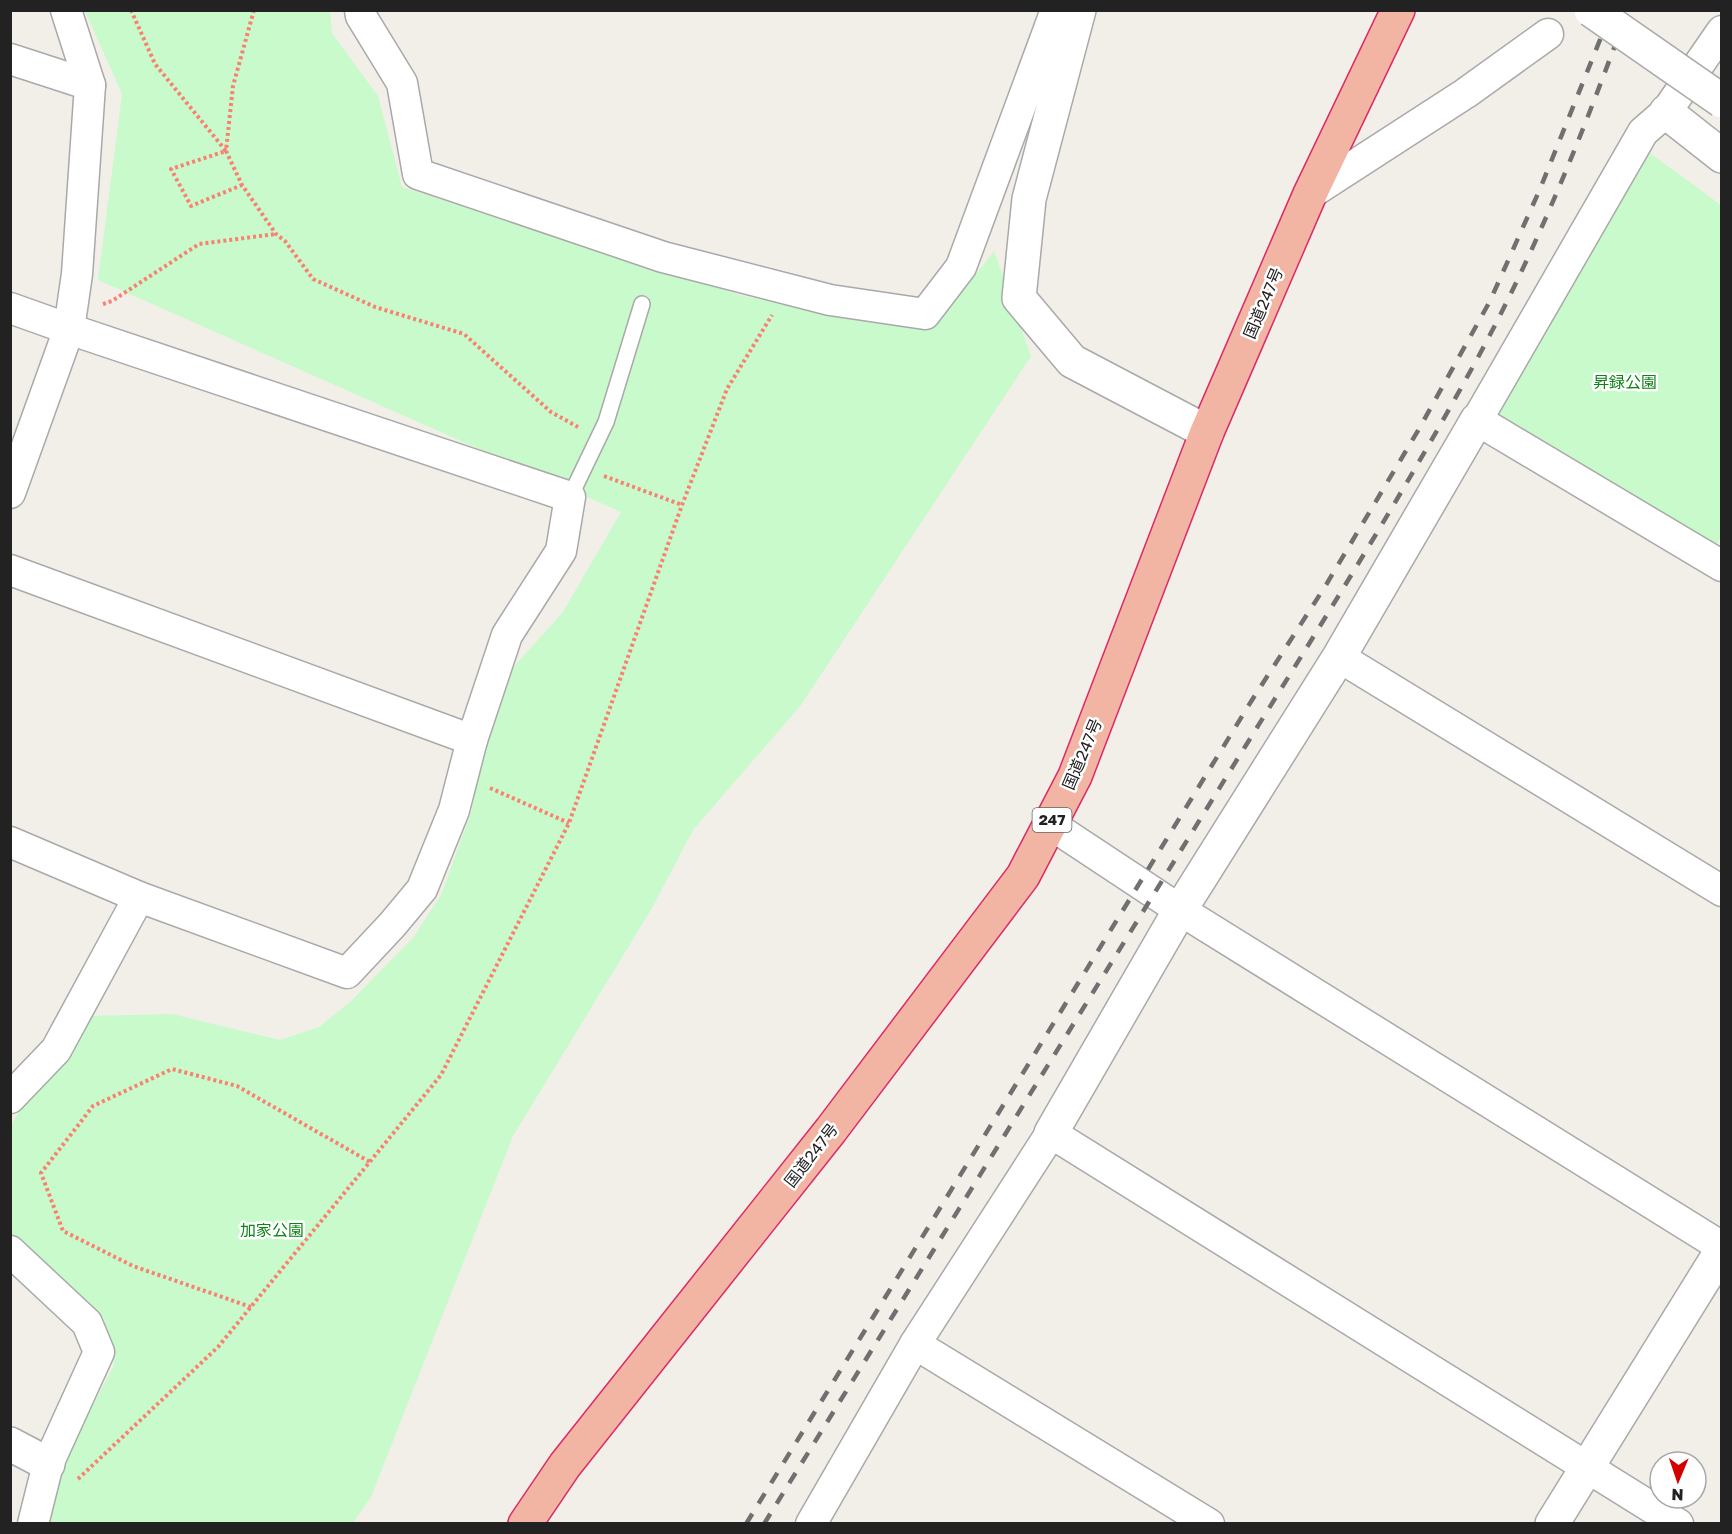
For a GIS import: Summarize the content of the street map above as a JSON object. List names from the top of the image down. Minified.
{"streets":{"highway":["国道247号","247"]},"parks":["昇録公園","加家公園"],"north":"bottom"}
